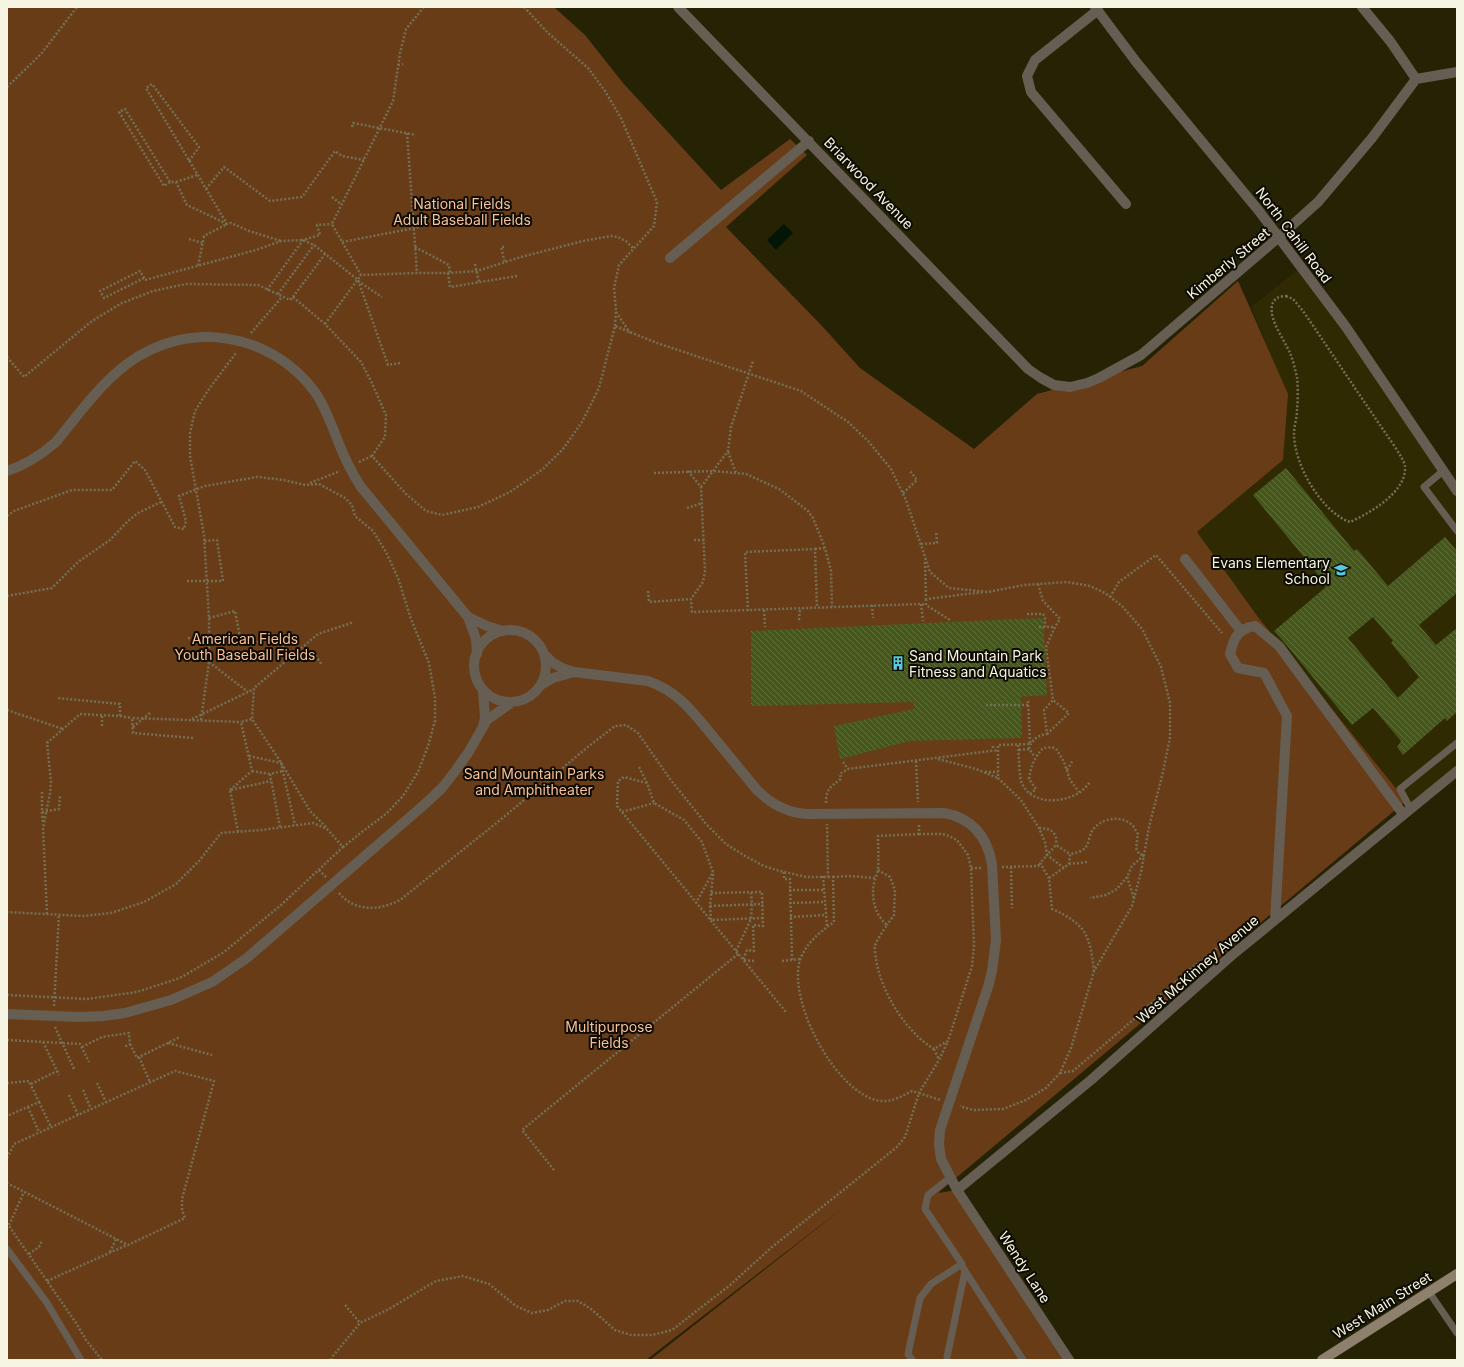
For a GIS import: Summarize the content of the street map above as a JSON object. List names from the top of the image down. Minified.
{"streets":{"main road":["West Main Street"],"street":["Briarwood Avenue","North Cahill Road","Kimberly Street","West McKinney Avenue","Wendy Lane"]},"crossings":[["Briarwood Avenue","Kimberly Street"],["North Cahill Road","Kimberly Street"],["West McKinney Avenue","Wendy Lane"]],"parks":["National Fields Adult Baseball Fields","American Fields Youth Baseball Fields","Sand Mountain Parks and Amphitheater","Multipurpose Fields"],"places":{"school or university":["Evans Elementary School"],"building":["Sand Mountain Park Fitness and Aquatics"]}}
